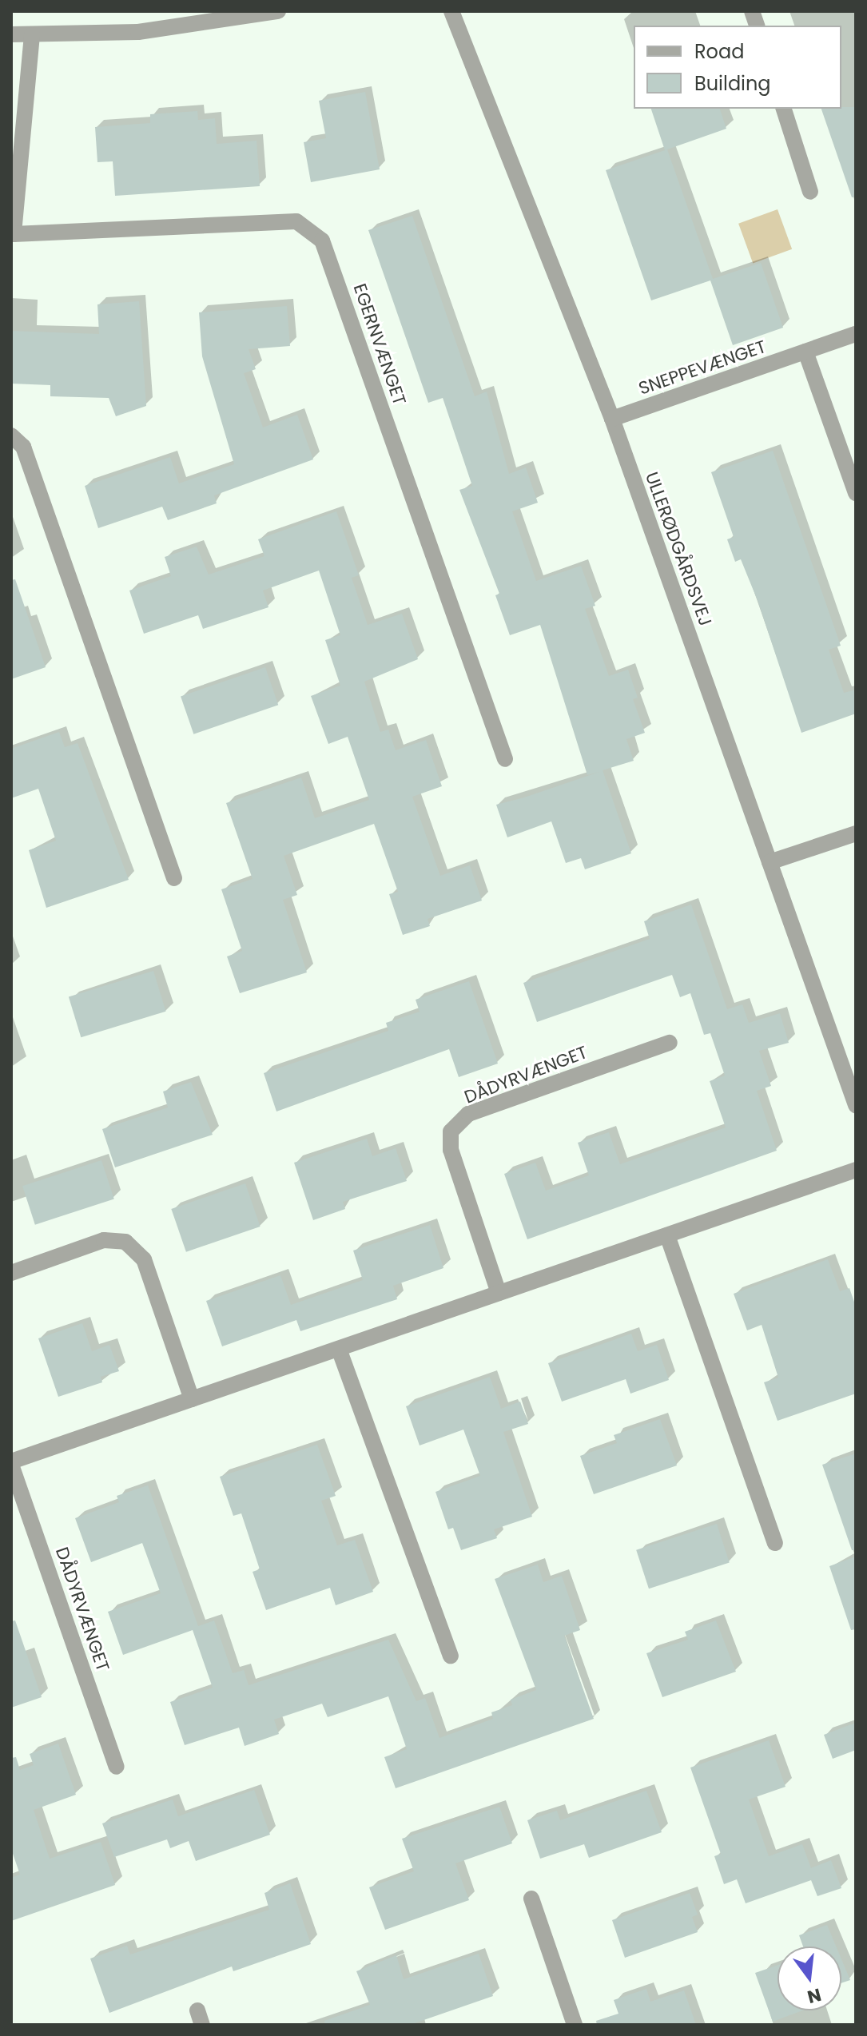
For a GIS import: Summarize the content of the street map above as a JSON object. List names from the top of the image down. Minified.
{"streets":{"street":["EGERNVÆNGET","SNEPPEVÆNGET","ULLERØDGÅRDSVEJ","DÅDYRVÆNGET"]},"crossings":[["SNEPPEVÆNGET","ULLERØDGÅRDSVEJ"]],"legend":["Road","Building"],"north":"bottom"}
